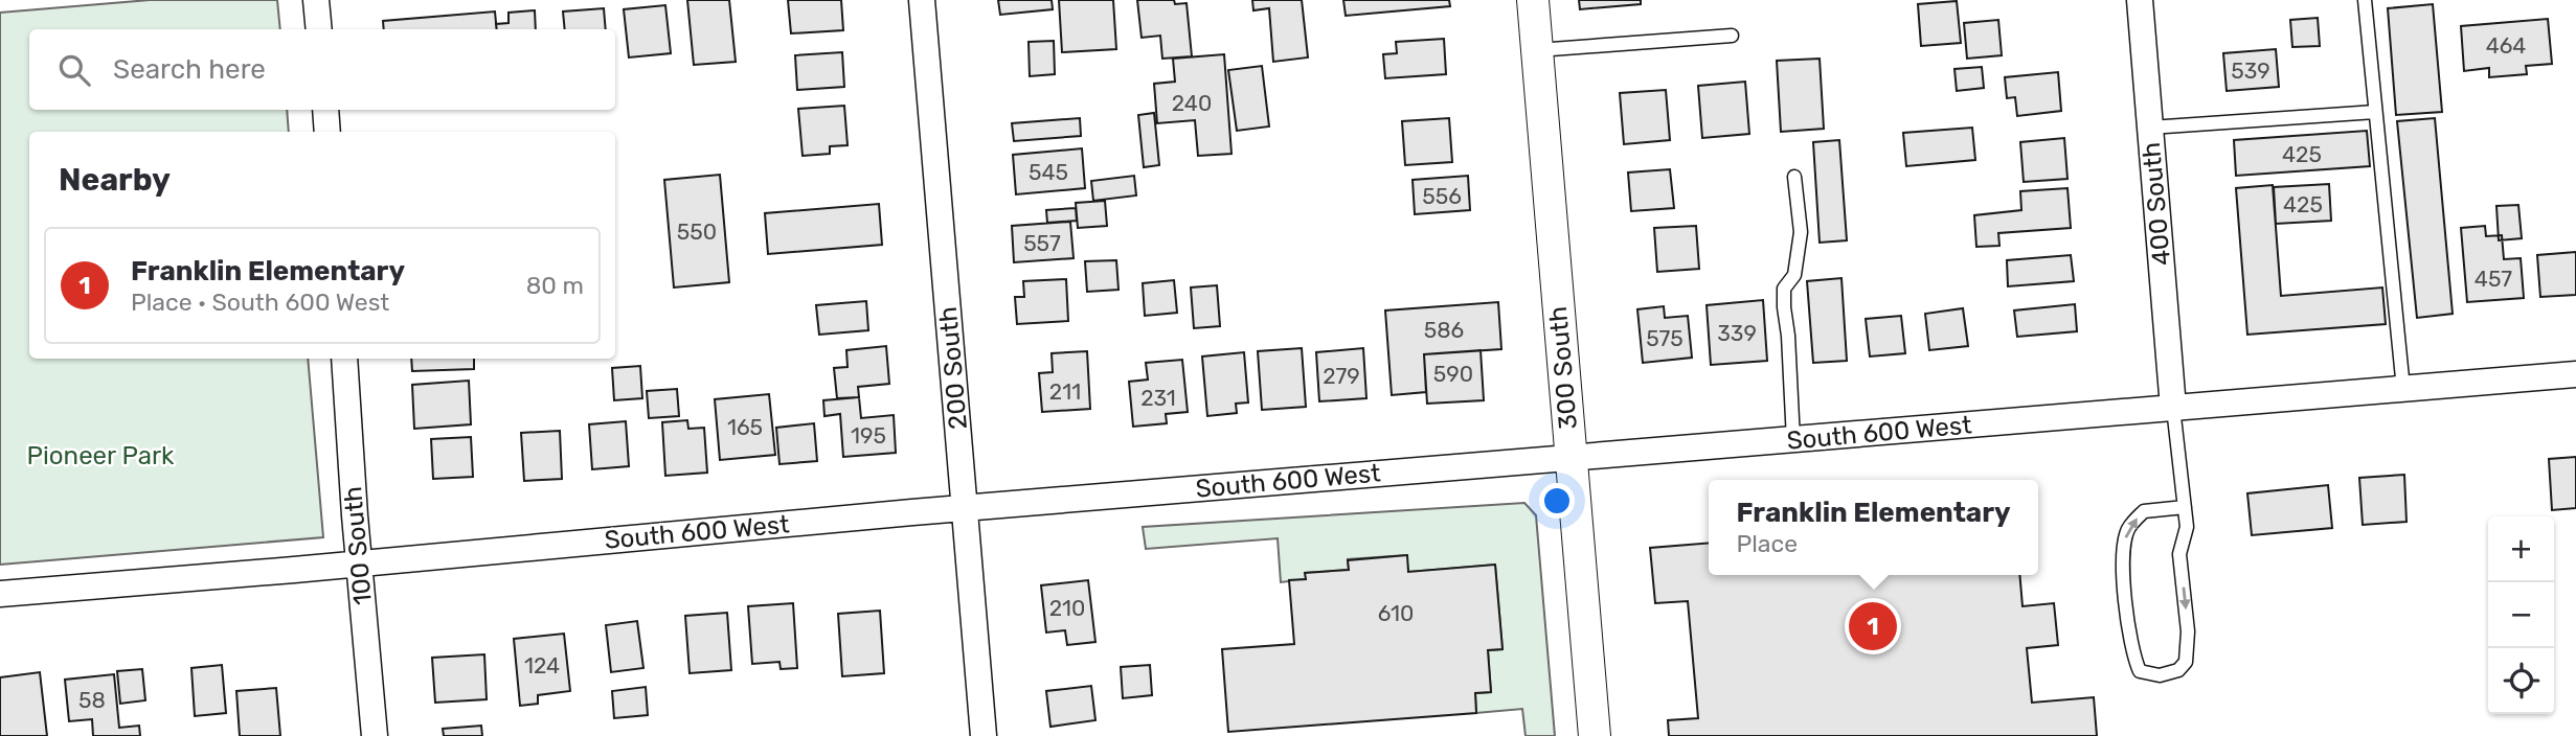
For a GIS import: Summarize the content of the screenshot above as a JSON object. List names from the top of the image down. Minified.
{"streets":{"street":["400 South","200 South","300 South","South 600 West","100 South"]},"crossings":[["400 South","South 600 West"],["200 South","South 600 West"],["300 South","South 600 West"],["South 600 West","100 South"]],"parks":["Pioneer Park"],"house_numbers":["464","539","240","425","545","556","425","550","557","457","586","339","575","590","279","211","231","165","195","210","610","124","58"],"page":{"search":"Search here","heading":"Nearby","list":[{"mark":"1","name":"Franklin Elementary","note":"Place · South 600 West","value":"80 m"}],"popup":["Franklin Elementary","Place"],"map_buttons":["+","−"],"pins":"1"}}
